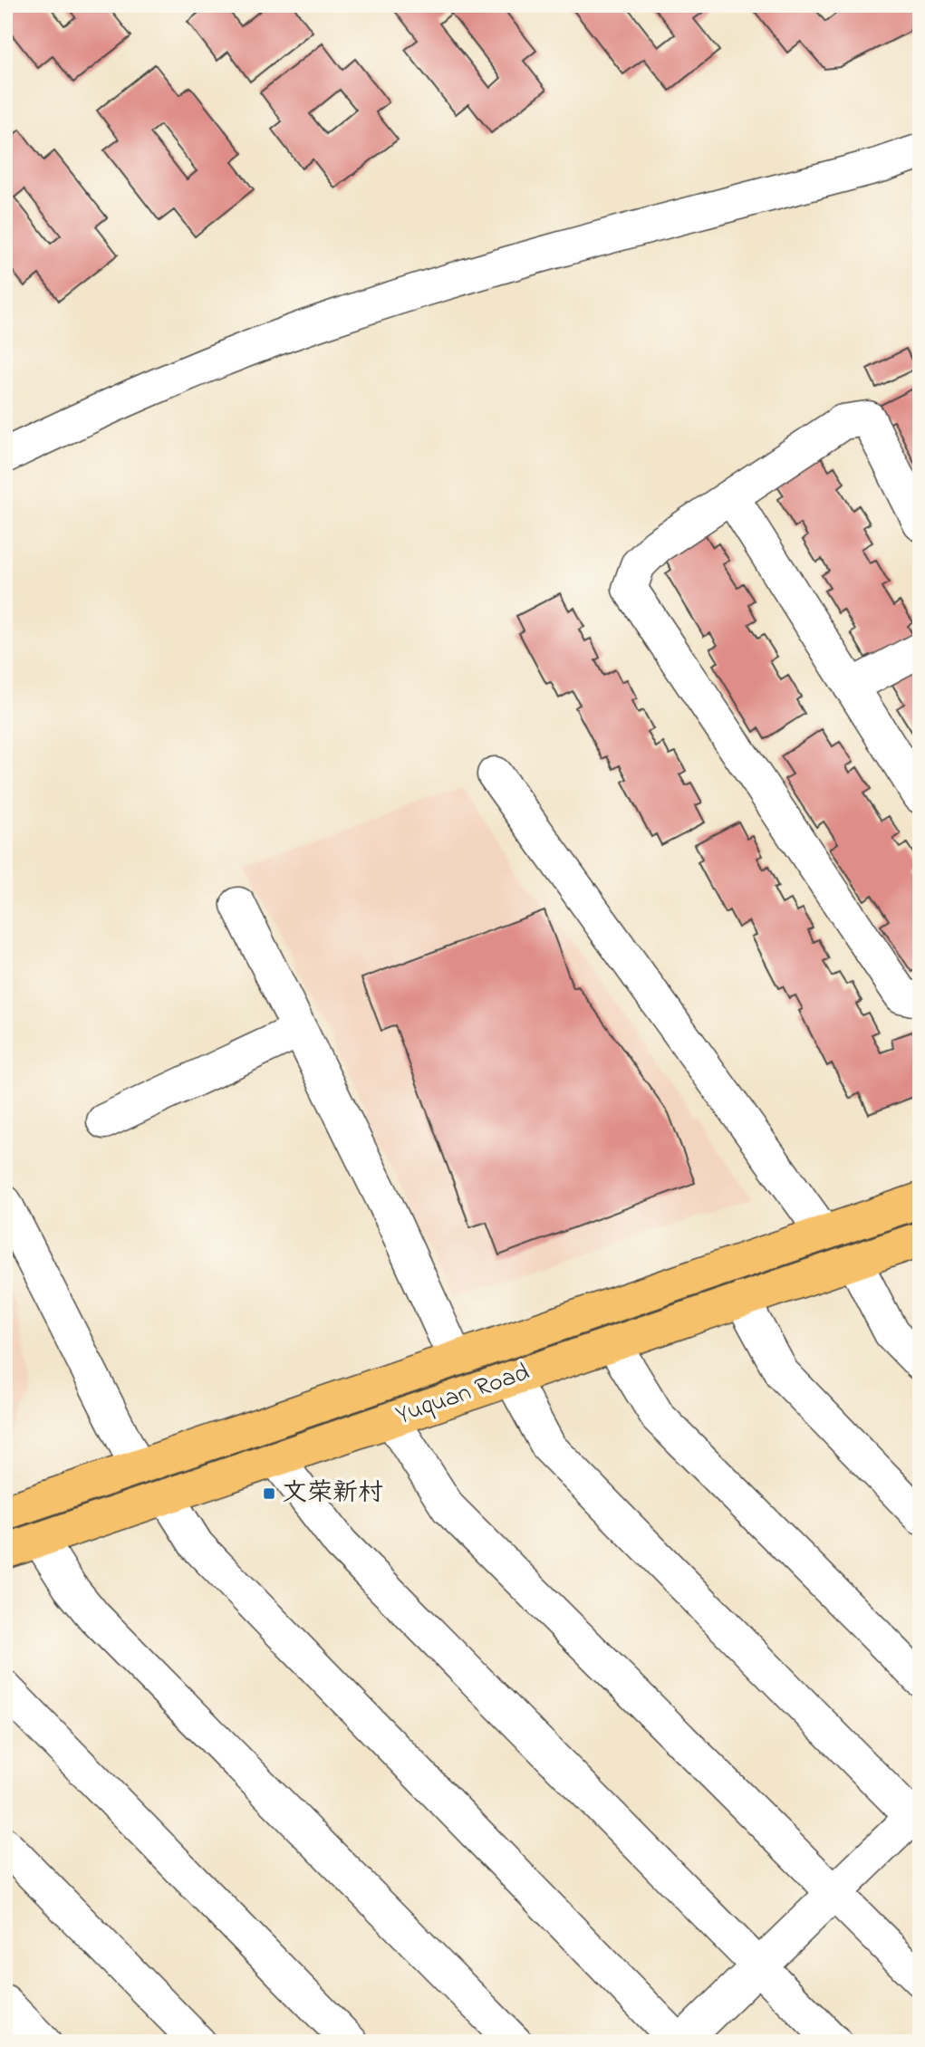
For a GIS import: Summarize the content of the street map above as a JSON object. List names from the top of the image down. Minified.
{"streets":{"main road":["Yuquan Road"]},"places":{"transit":["文荣新村"]}}
